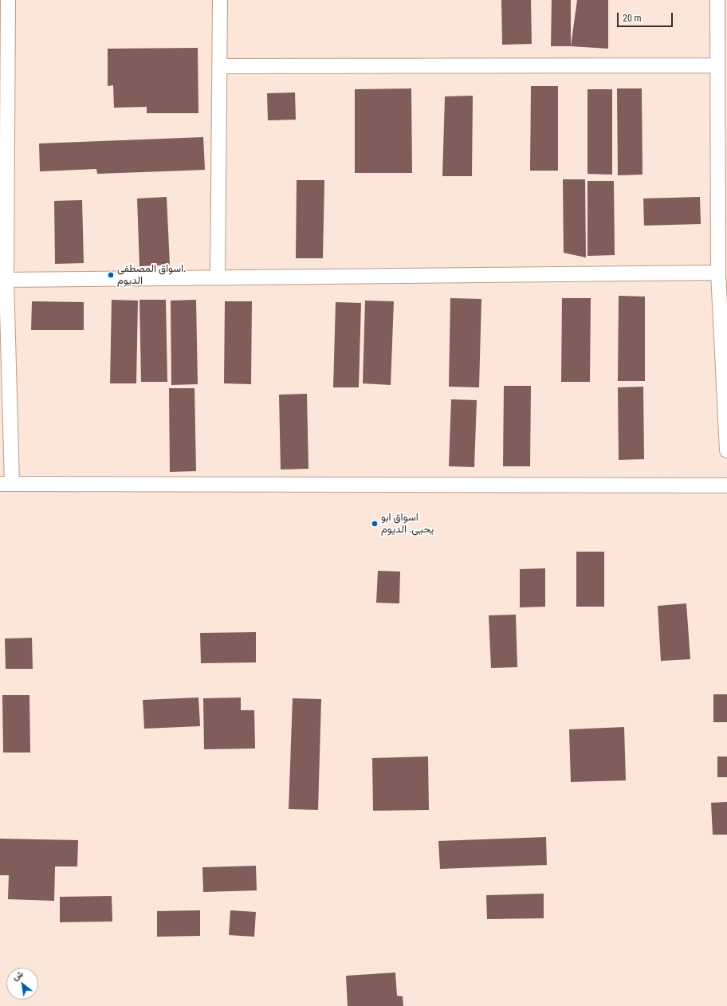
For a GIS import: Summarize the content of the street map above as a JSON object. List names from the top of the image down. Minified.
{"places":["اسواق المصطفى. الديوم","اسواق ابو يحيى. الديوم"],"scale_bar":"20 m","north":"top left"}
